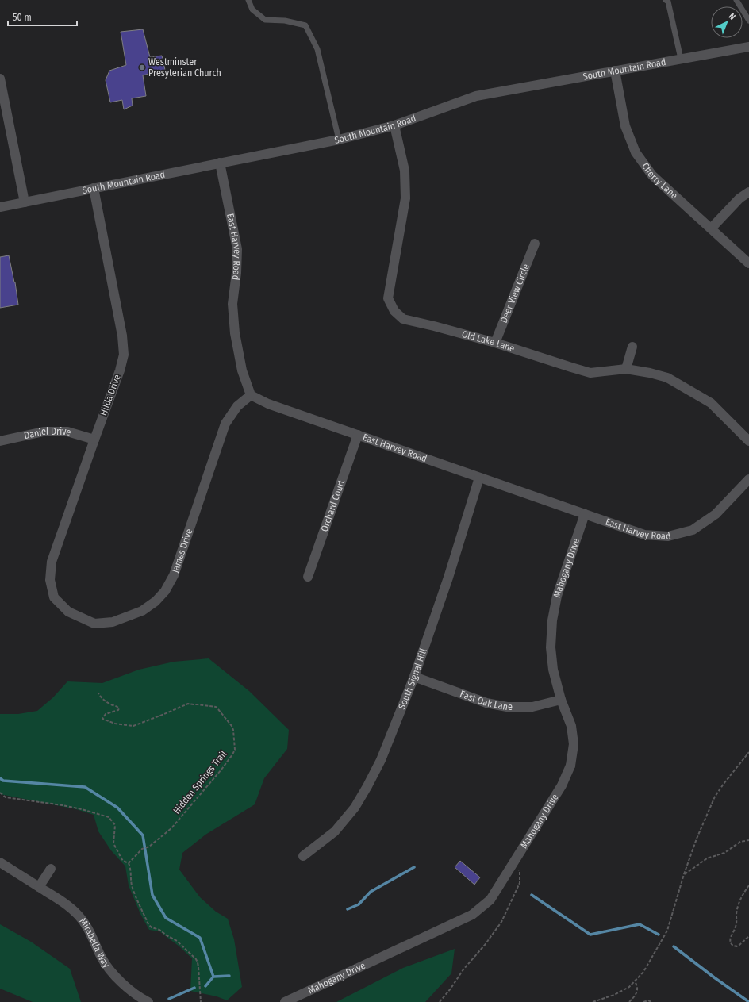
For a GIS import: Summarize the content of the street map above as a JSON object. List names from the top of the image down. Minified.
{"streets":{"street":["South Mountain Road","Cherry Lane","East Harvey Road","Deer View Circle","Old Lake Lane","Hilda Drive","Daniel Drive","Orchard Court","James Drive","Mahogany Drive","South Signal Hill","East Oak Lane","Mirabella Way"],"path":["Hidden Springs Trail"]},"crossings":[["South Mountain Road","Cherry Lane"],["South Mountain Road","East Harvey Road"],["South Mountain Road","Old Lake Lane"],["South Mountain Road","Hilda Drive"],["East Harvey Road","Orchard Court"],["East Harvey Road","James Drive"],["East Harvey Road","Mahogany Drive"],["East Harvey Road","South Signal Hill"],["Deer View Circle","Old Lake Lane"],["Hilda Drive","Daniel Drive"],["Hilda Drive","James Drive"],["Mahogany Drive","East Oak Lane"],["South Signal Hill","East Oak Lane"]],"places":["Westminster Presyterian Church"],"scale_bar":"50 m","north":"top right"}
